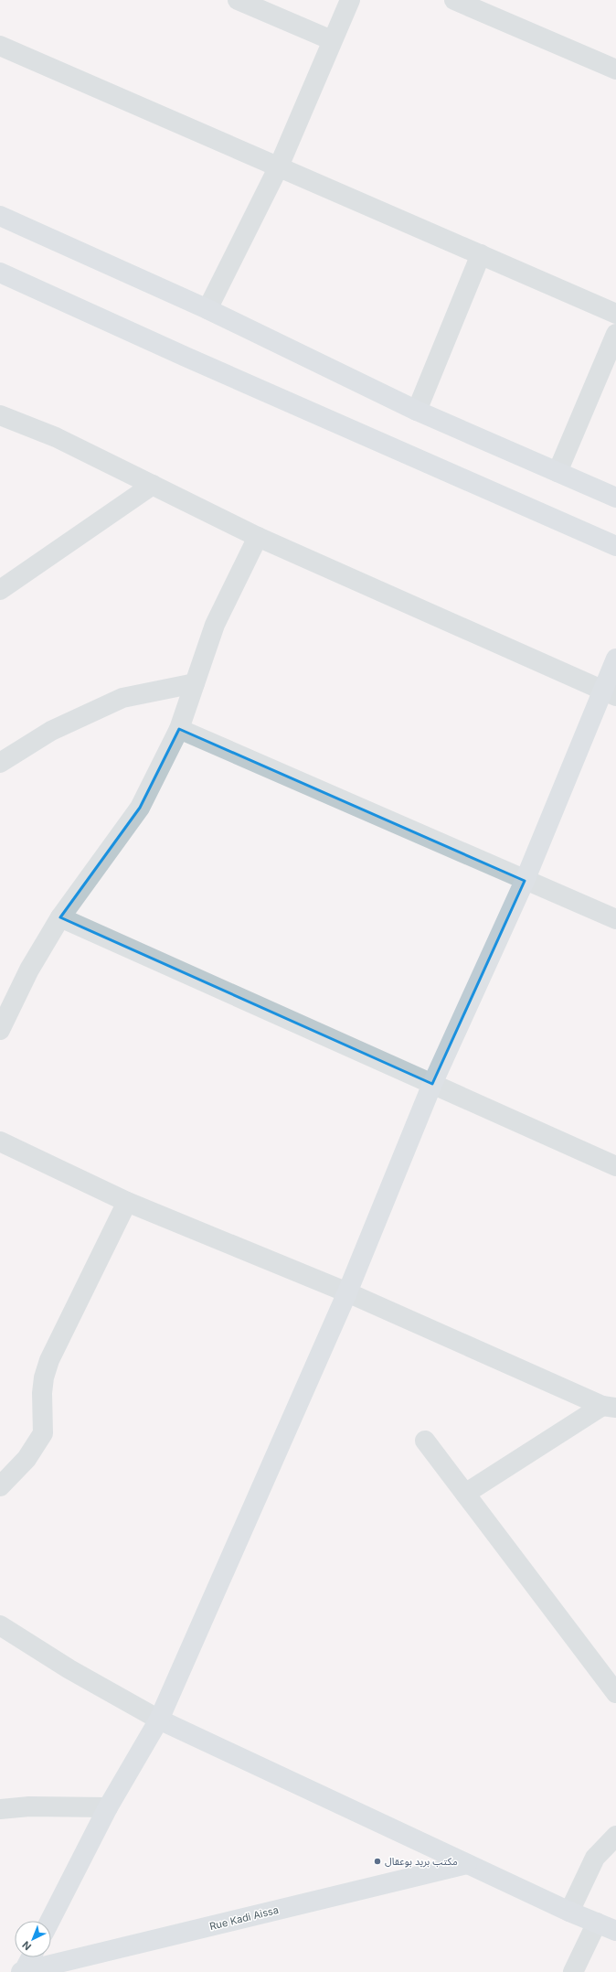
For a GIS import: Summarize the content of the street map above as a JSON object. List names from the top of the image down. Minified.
{"streets":{"main road":["Rue Kadi Aissa"]},"places":["مكتب بريد بوعقال"],"north":"bottom left"}
